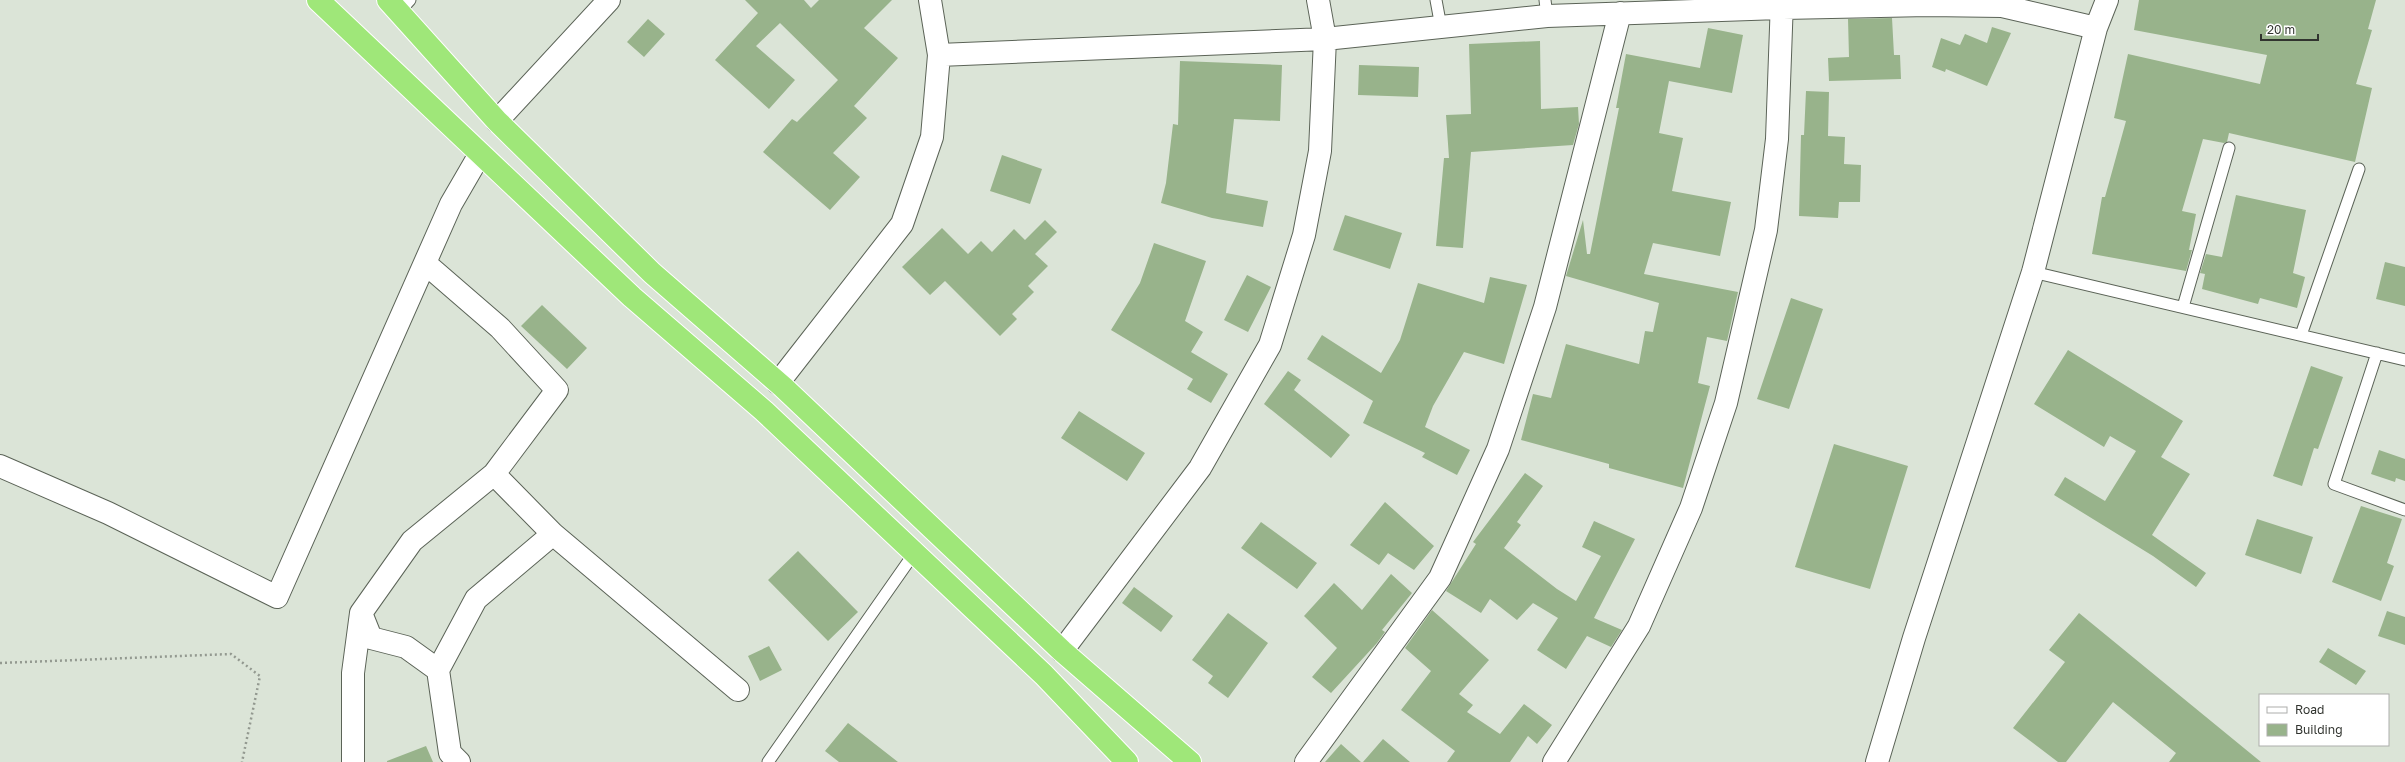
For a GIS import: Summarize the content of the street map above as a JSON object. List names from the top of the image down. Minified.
{"legend":["Road","Building"],"scale_bar":"20 m"}
